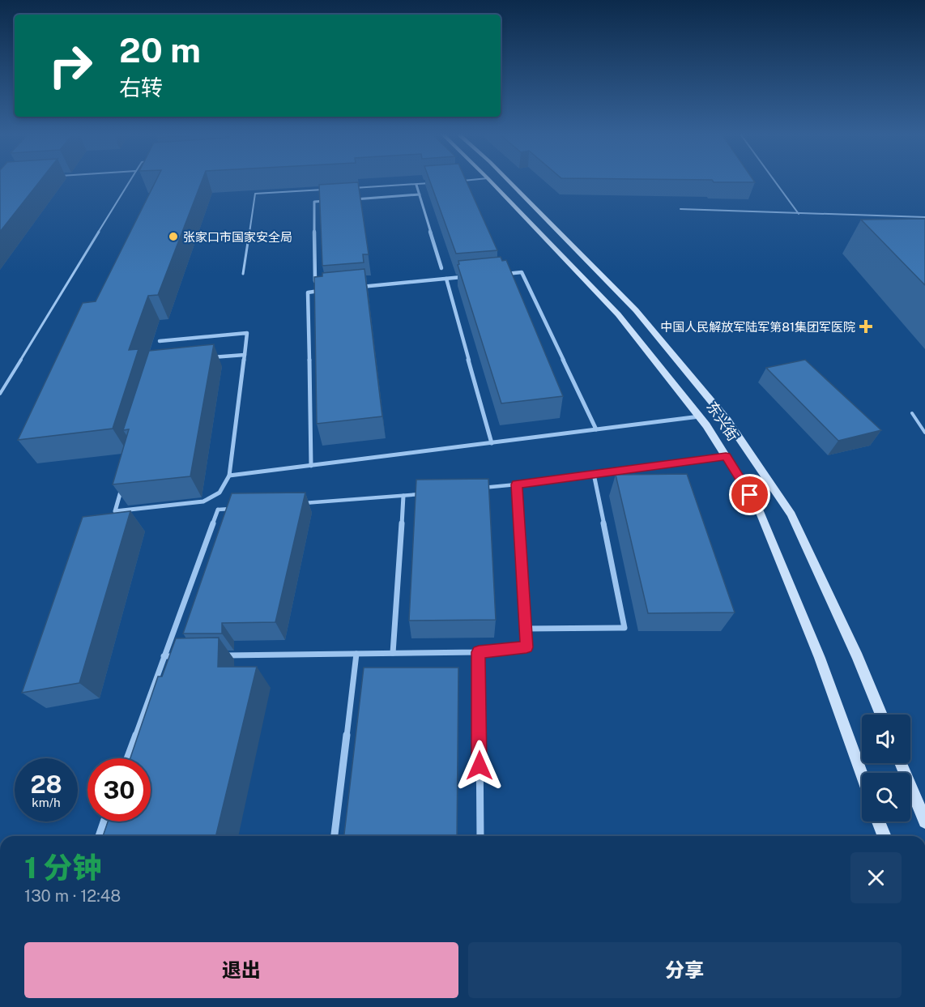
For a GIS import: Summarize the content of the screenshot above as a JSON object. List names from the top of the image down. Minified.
{"streets":{"main road":["东兴街"]},"places":{"other":["张家口市国家安全局"],"health":["中国人民解放军陆军第81集团军医院"]},"page":{"turn":["20 m","右转"],"speed":"28 km/h","limit":"30","heading":["1 分钟","130 m · 12:48"],"buttons":["退出","分享"]}}
